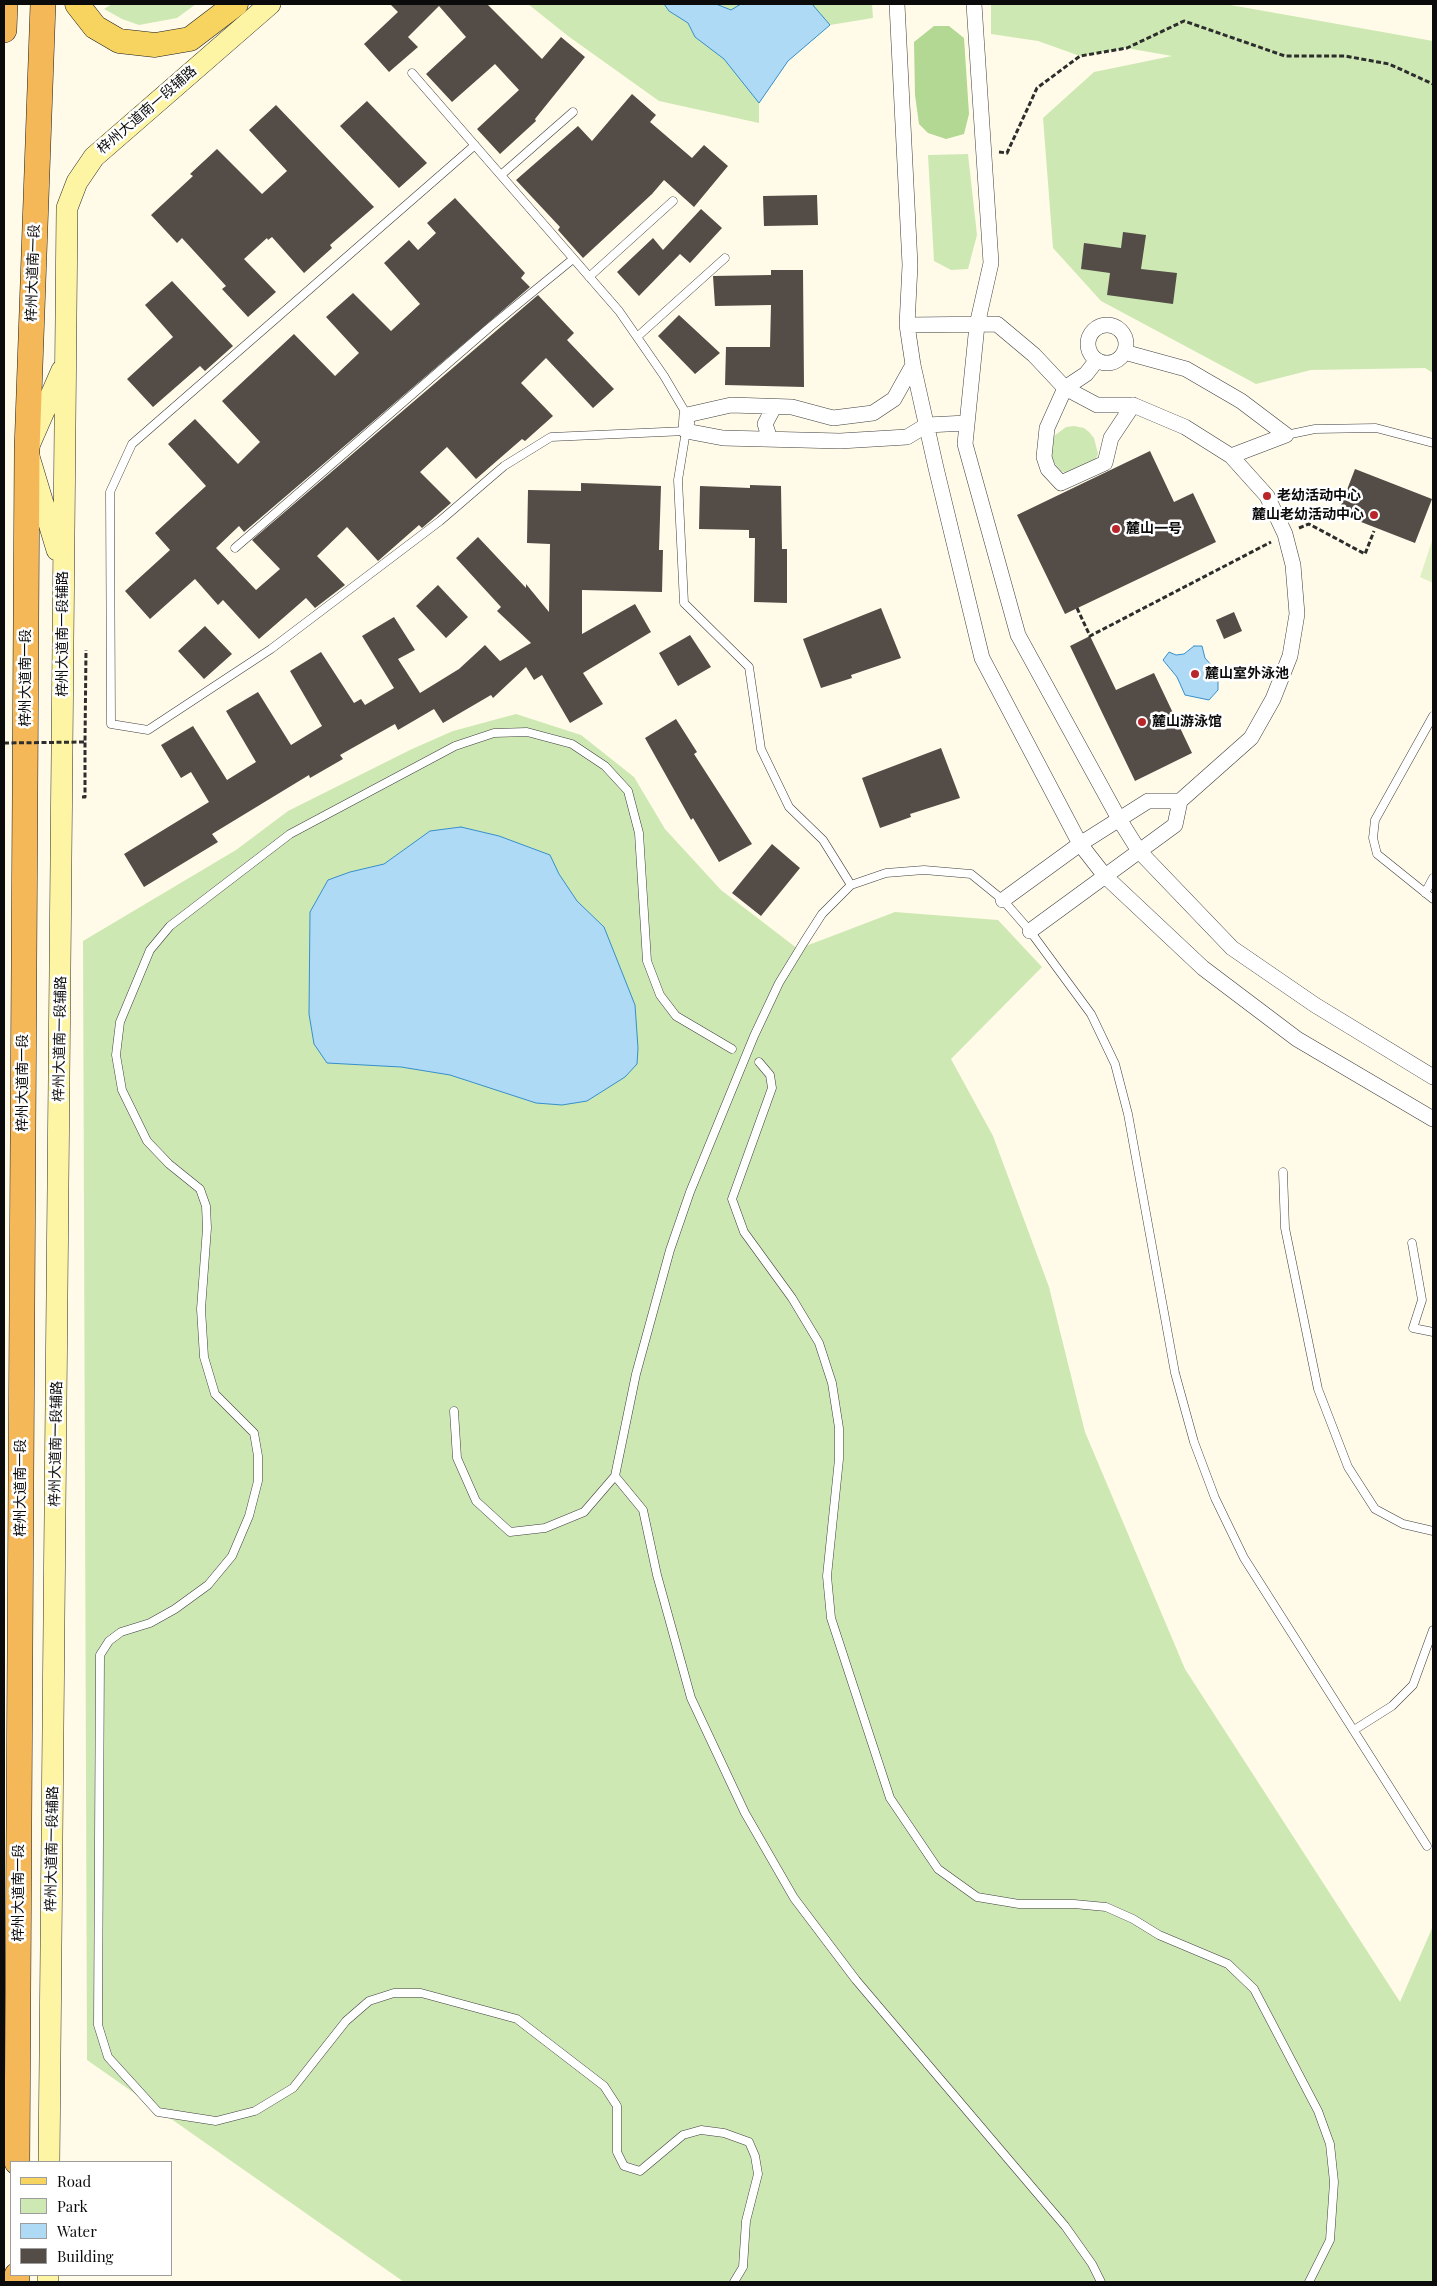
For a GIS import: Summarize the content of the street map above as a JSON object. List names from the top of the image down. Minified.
{"streets":{"highway":["梓州大道南一段"],"main road":["梓州大道南一段辅路"]},"places":["老幼活动中心","麓山老幼活动中心","麓山一号","麓山室外泳池","麓山游泳馆"],"legend":["Road","Park","Water","Building"]}
